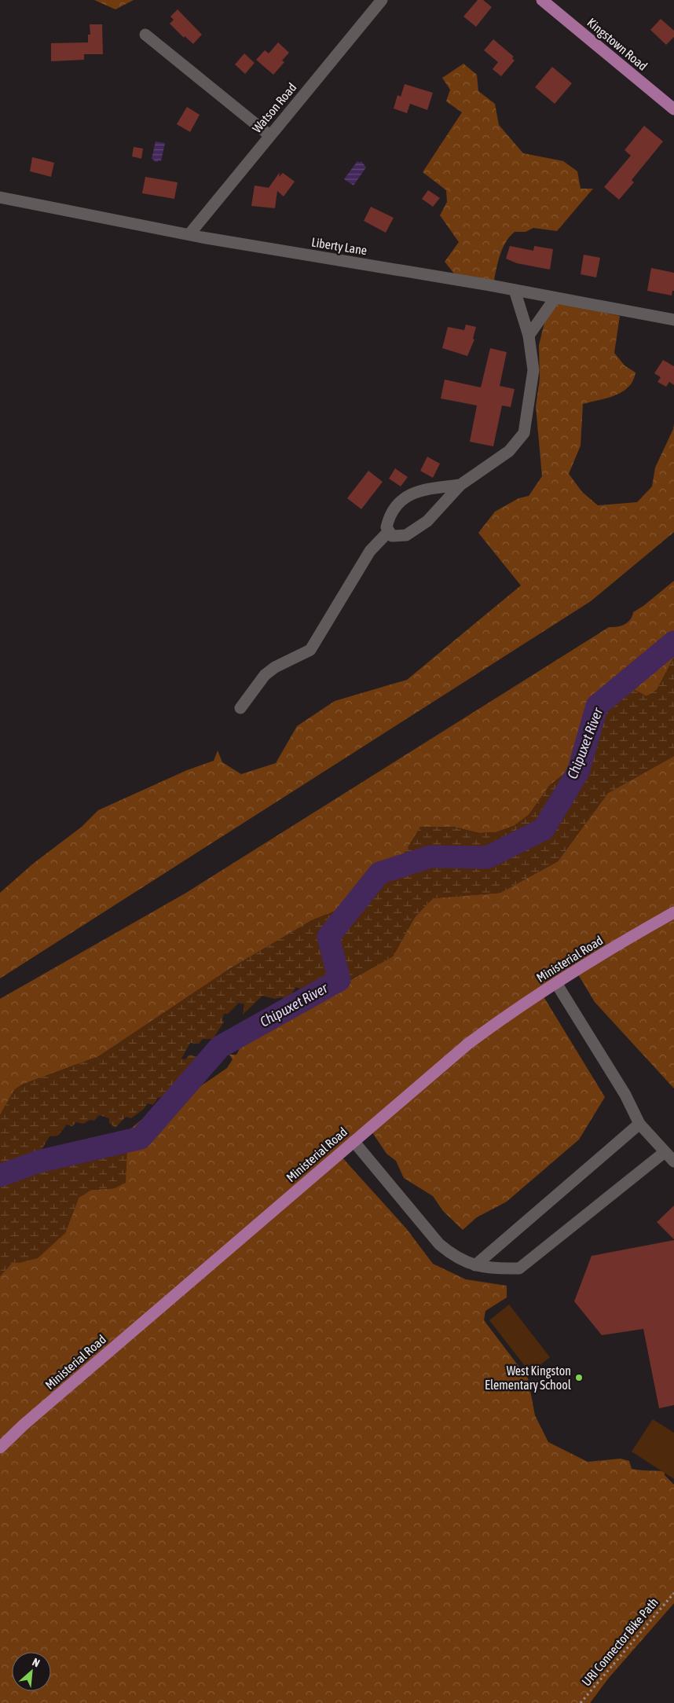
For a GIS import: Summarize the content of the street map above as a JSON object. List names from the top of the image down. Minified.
{"streets":{"main road":["Kingstown Road","Ministerial Road"],"street":["Watson Road","Liberty Lane"],"path":["URI Connector Bike Path"]},"crossings":[["Watson Road","Liberty Lane"]],"water":["Chipuxet River"],"places":["West Kingston Elementary School"],"north":"top right"}
